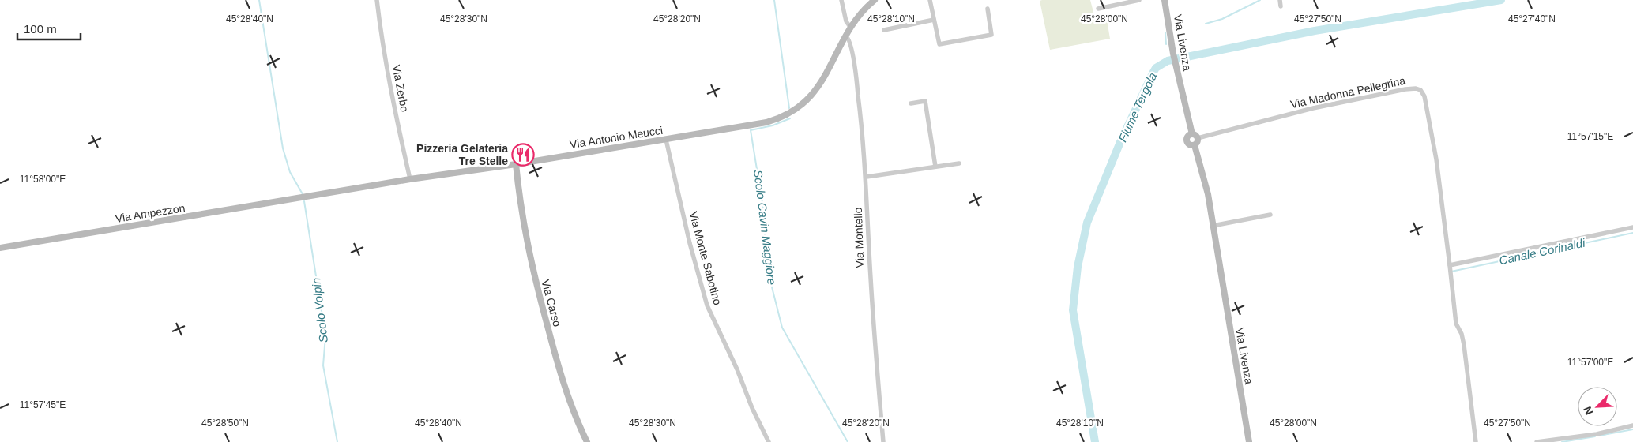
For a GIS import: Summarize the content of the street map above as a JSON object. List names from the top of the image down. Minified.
{"streets":{"main road":["Via Livenza","Via Antonio Meucci","Via Ampezzon","Via Carso"],"street":["Via Zerbo","Via Madonna Pellegrina","Via Montello","Via Monte Sabotino"]},"crossings":[["Via Livenza","Via Madonna Pellegrina"],["Via Zerbo","Via Antonio Meucci"],["Via Antonio Meucci","Via Ampezzon"],["Via Antonio Meucci","Via Montello"],["Via Antonio Meucci","Via Monte Sabotino"],["Via Antonio Meucci","Via Carso"]],"water":["Fiume Tergola","Scolo Cavin Maggiore","Canale Corinaldi","Scolo Volpin"],"places":{"restaurant":["Pizzeria Gelateria Tre Stelle"]},"scale_bar":"100 m","north":"bottom left","coordinates":["45°28'20\"N","45°27'50\"N","45°27'40\"N","45°28'40\"N","45°28'30\"N","45°28'10\"N","45°28'00\"N","11°57'15\"E","11°58'00\"E","11°57'00\"E","11°57'45\"E","45°28'50\"N"]}
